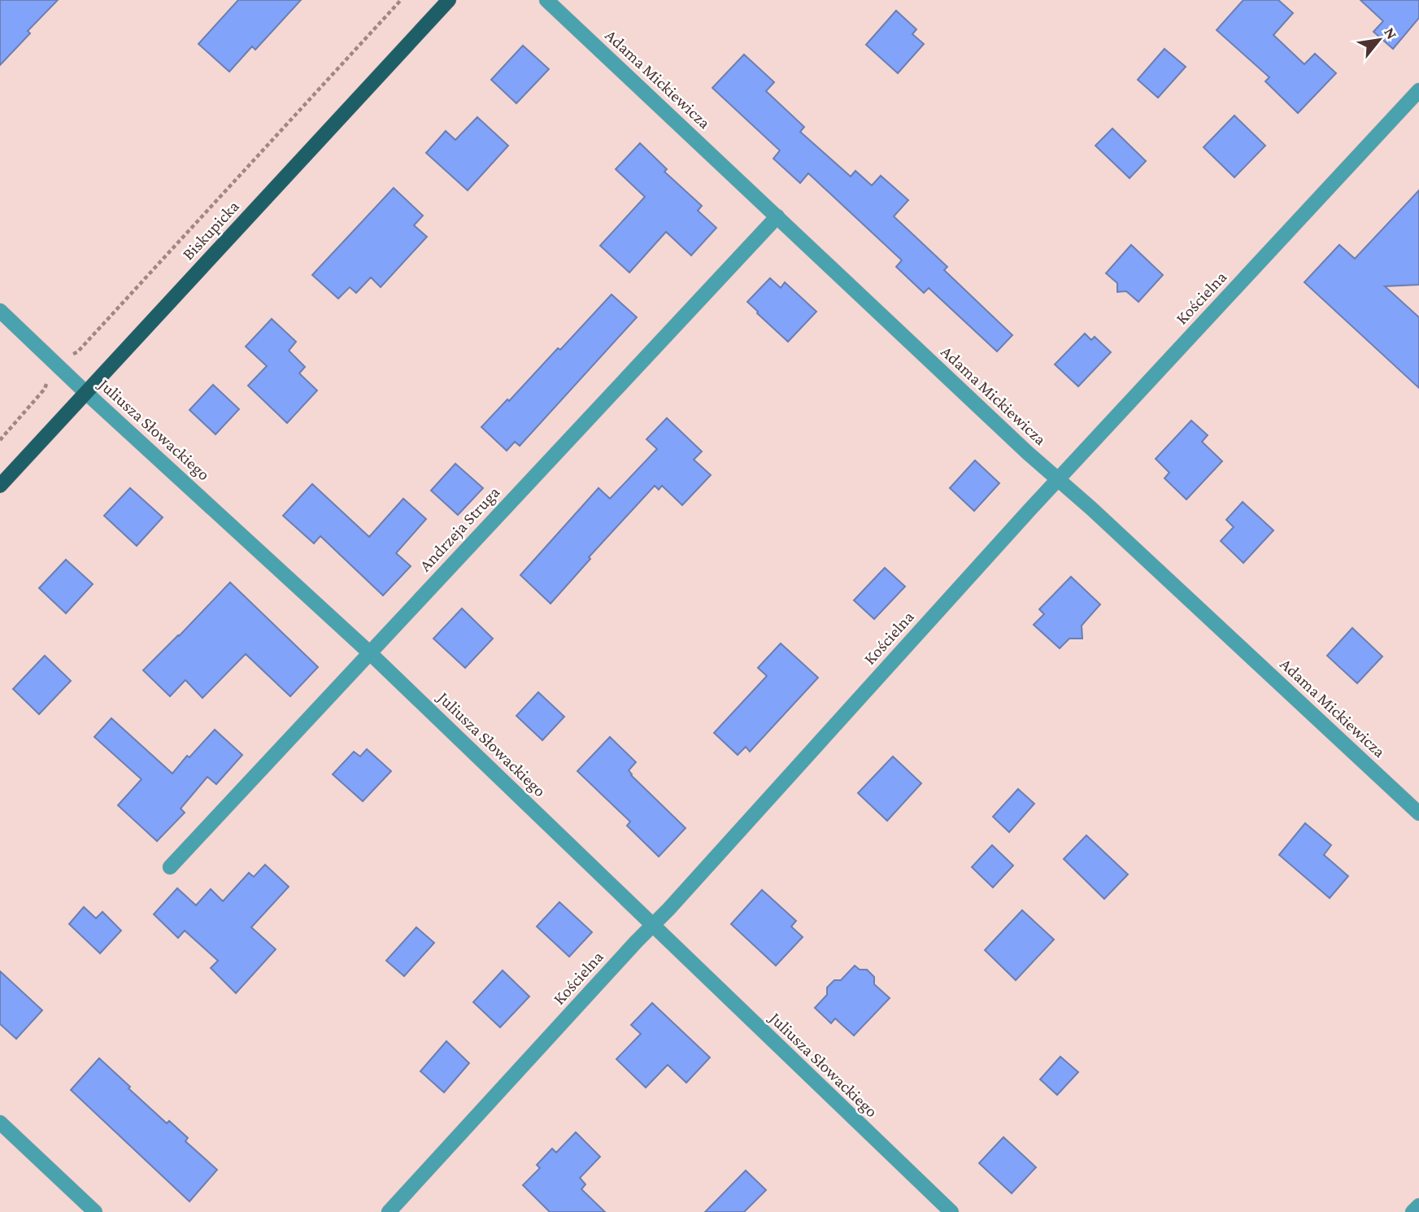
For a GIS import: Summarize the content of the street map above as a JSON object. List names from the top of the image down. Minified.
{"streets":{"main road":["Biskupicka"],"street":["Adama Mickiewicza","Kościelna","Juliusza Słowackiego","Andrzeja Struga"]},"crossings":[["Adama Mickiewicza","Kościelna"],["Adama Mickiewicza","Andrzeja Struga"],["Biskupicka","Juliusza Słowackiego"],["Kościelna","Juliusza Słowackiego"],["Juliusza Słowackiego","Andrzeja Struga"]],"north":"top right"}
